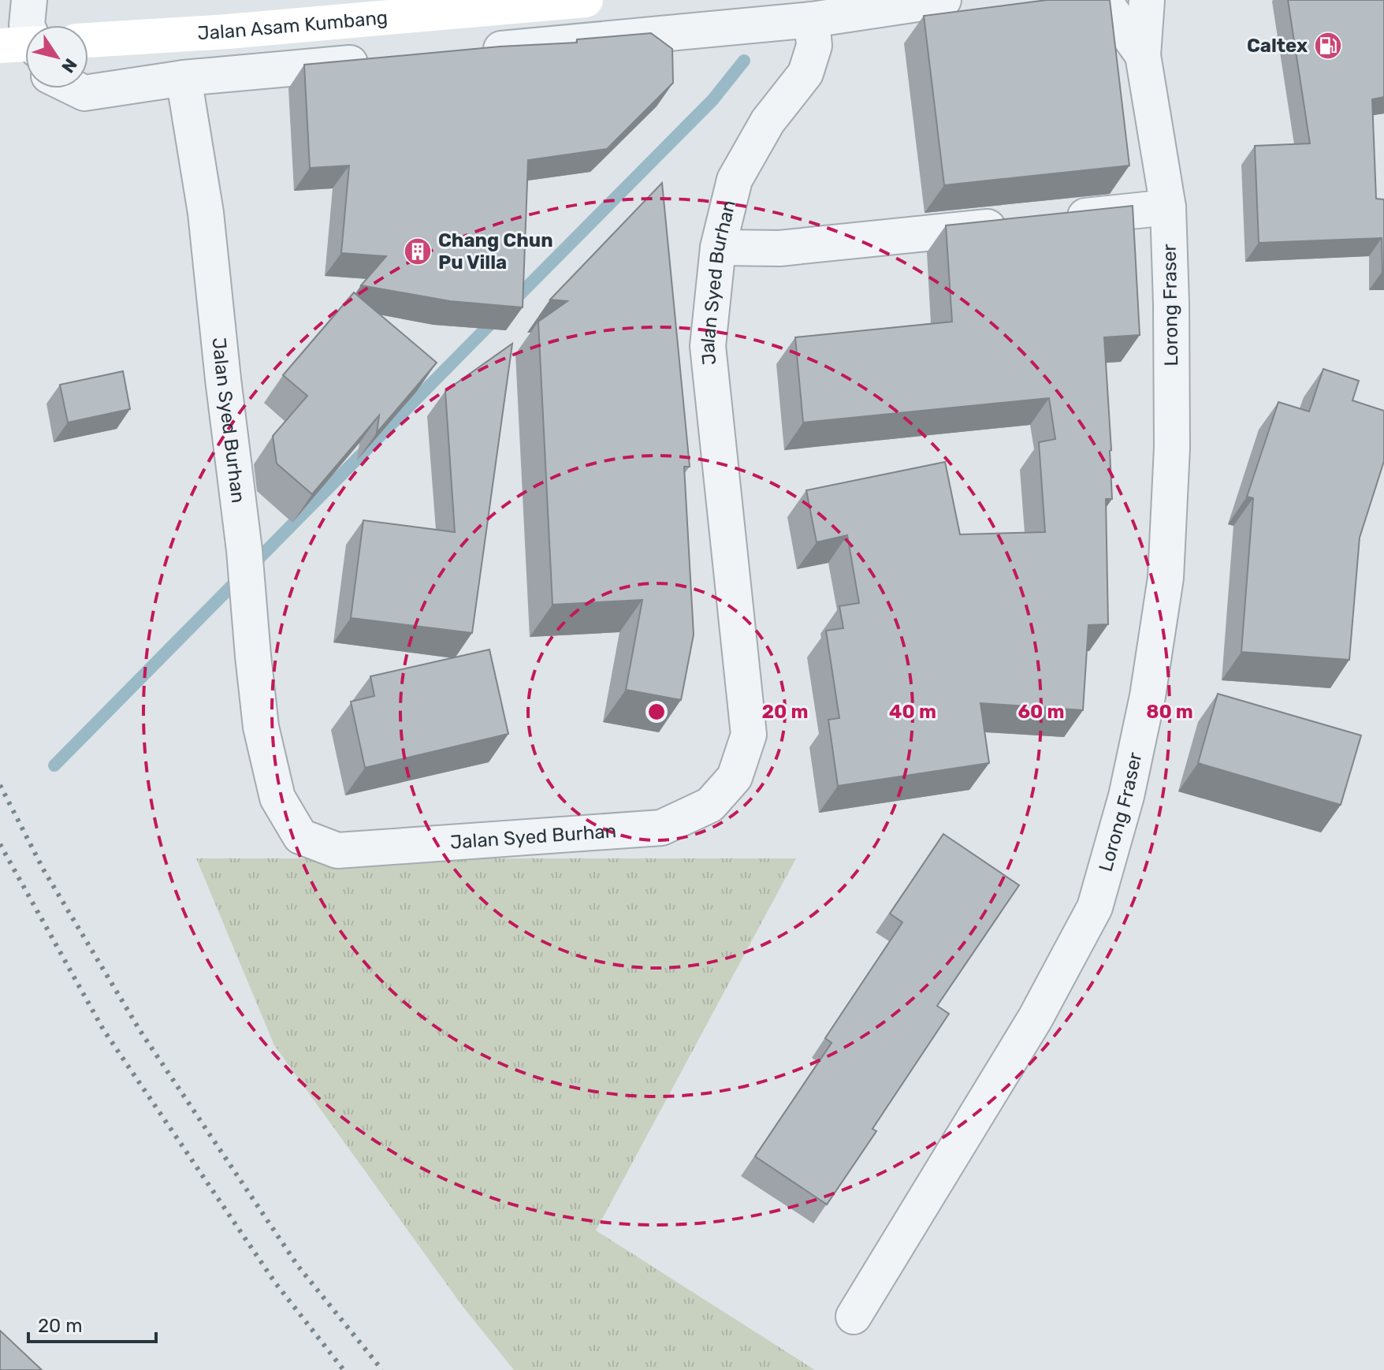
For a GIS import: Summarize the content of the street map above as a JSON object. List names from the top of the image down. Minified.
{"streets":{"main road":["Jalan Asam Kumbang"],"street":["Jalan Syed Burhan","Lorong Fraser"]},"places":{"fuel station":["Caltex"],"building":["Chang Chun Pu Villa"]},"scale_bar":"20 m","north":"bottom right","rings":["20 m","40 m","60 m","80 m"]}
